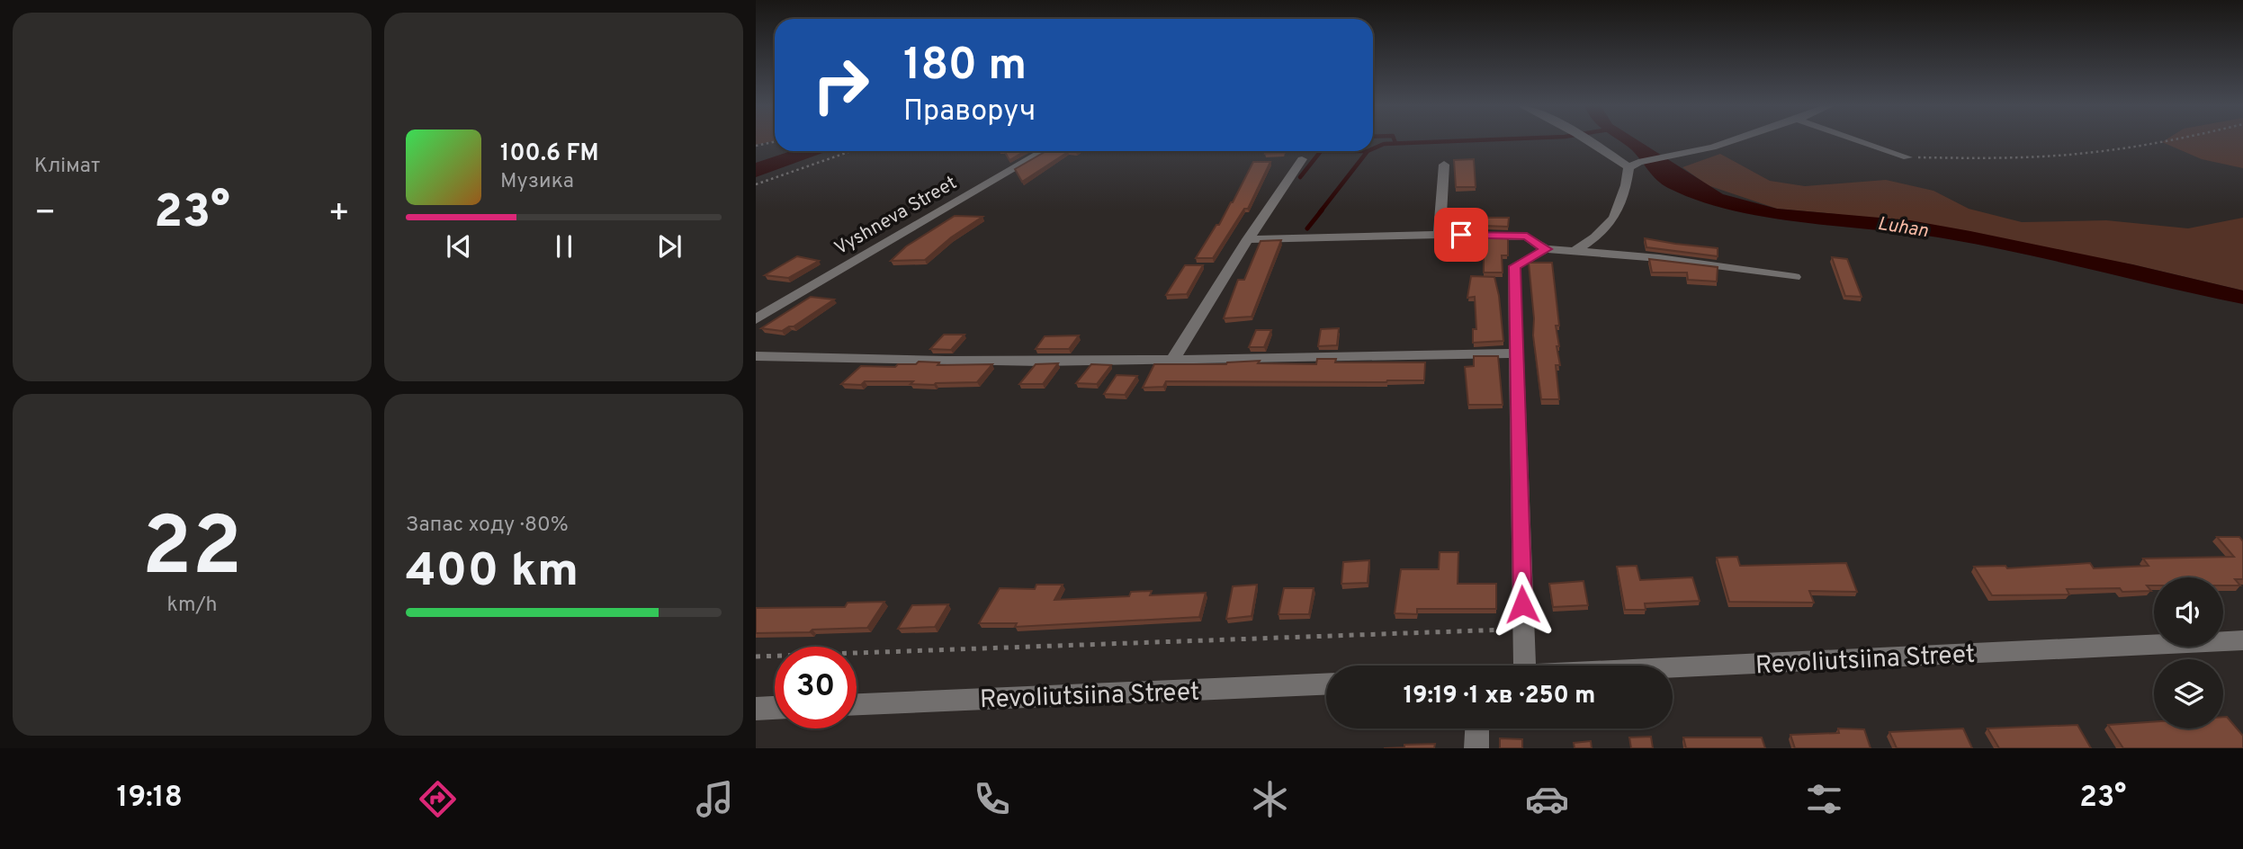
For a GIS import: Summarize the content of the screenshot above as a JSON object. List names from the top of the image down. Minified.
{"streets":{"street":["Vyshneva Street","Revoliutsiina Street"]},"water":["Luhan"],"page":{"tile":["Клімат",["22","km/h"],["Запас ходу · 80%","400 km"]],"turn":["180 m","Праворуч"],"song":["100.6 FM","Музика"],"heat":["−","23°","+"],"limit":"30","trip":"19:19 · 1 хв · 250 m","tabs":["19:18","23°"]}}
